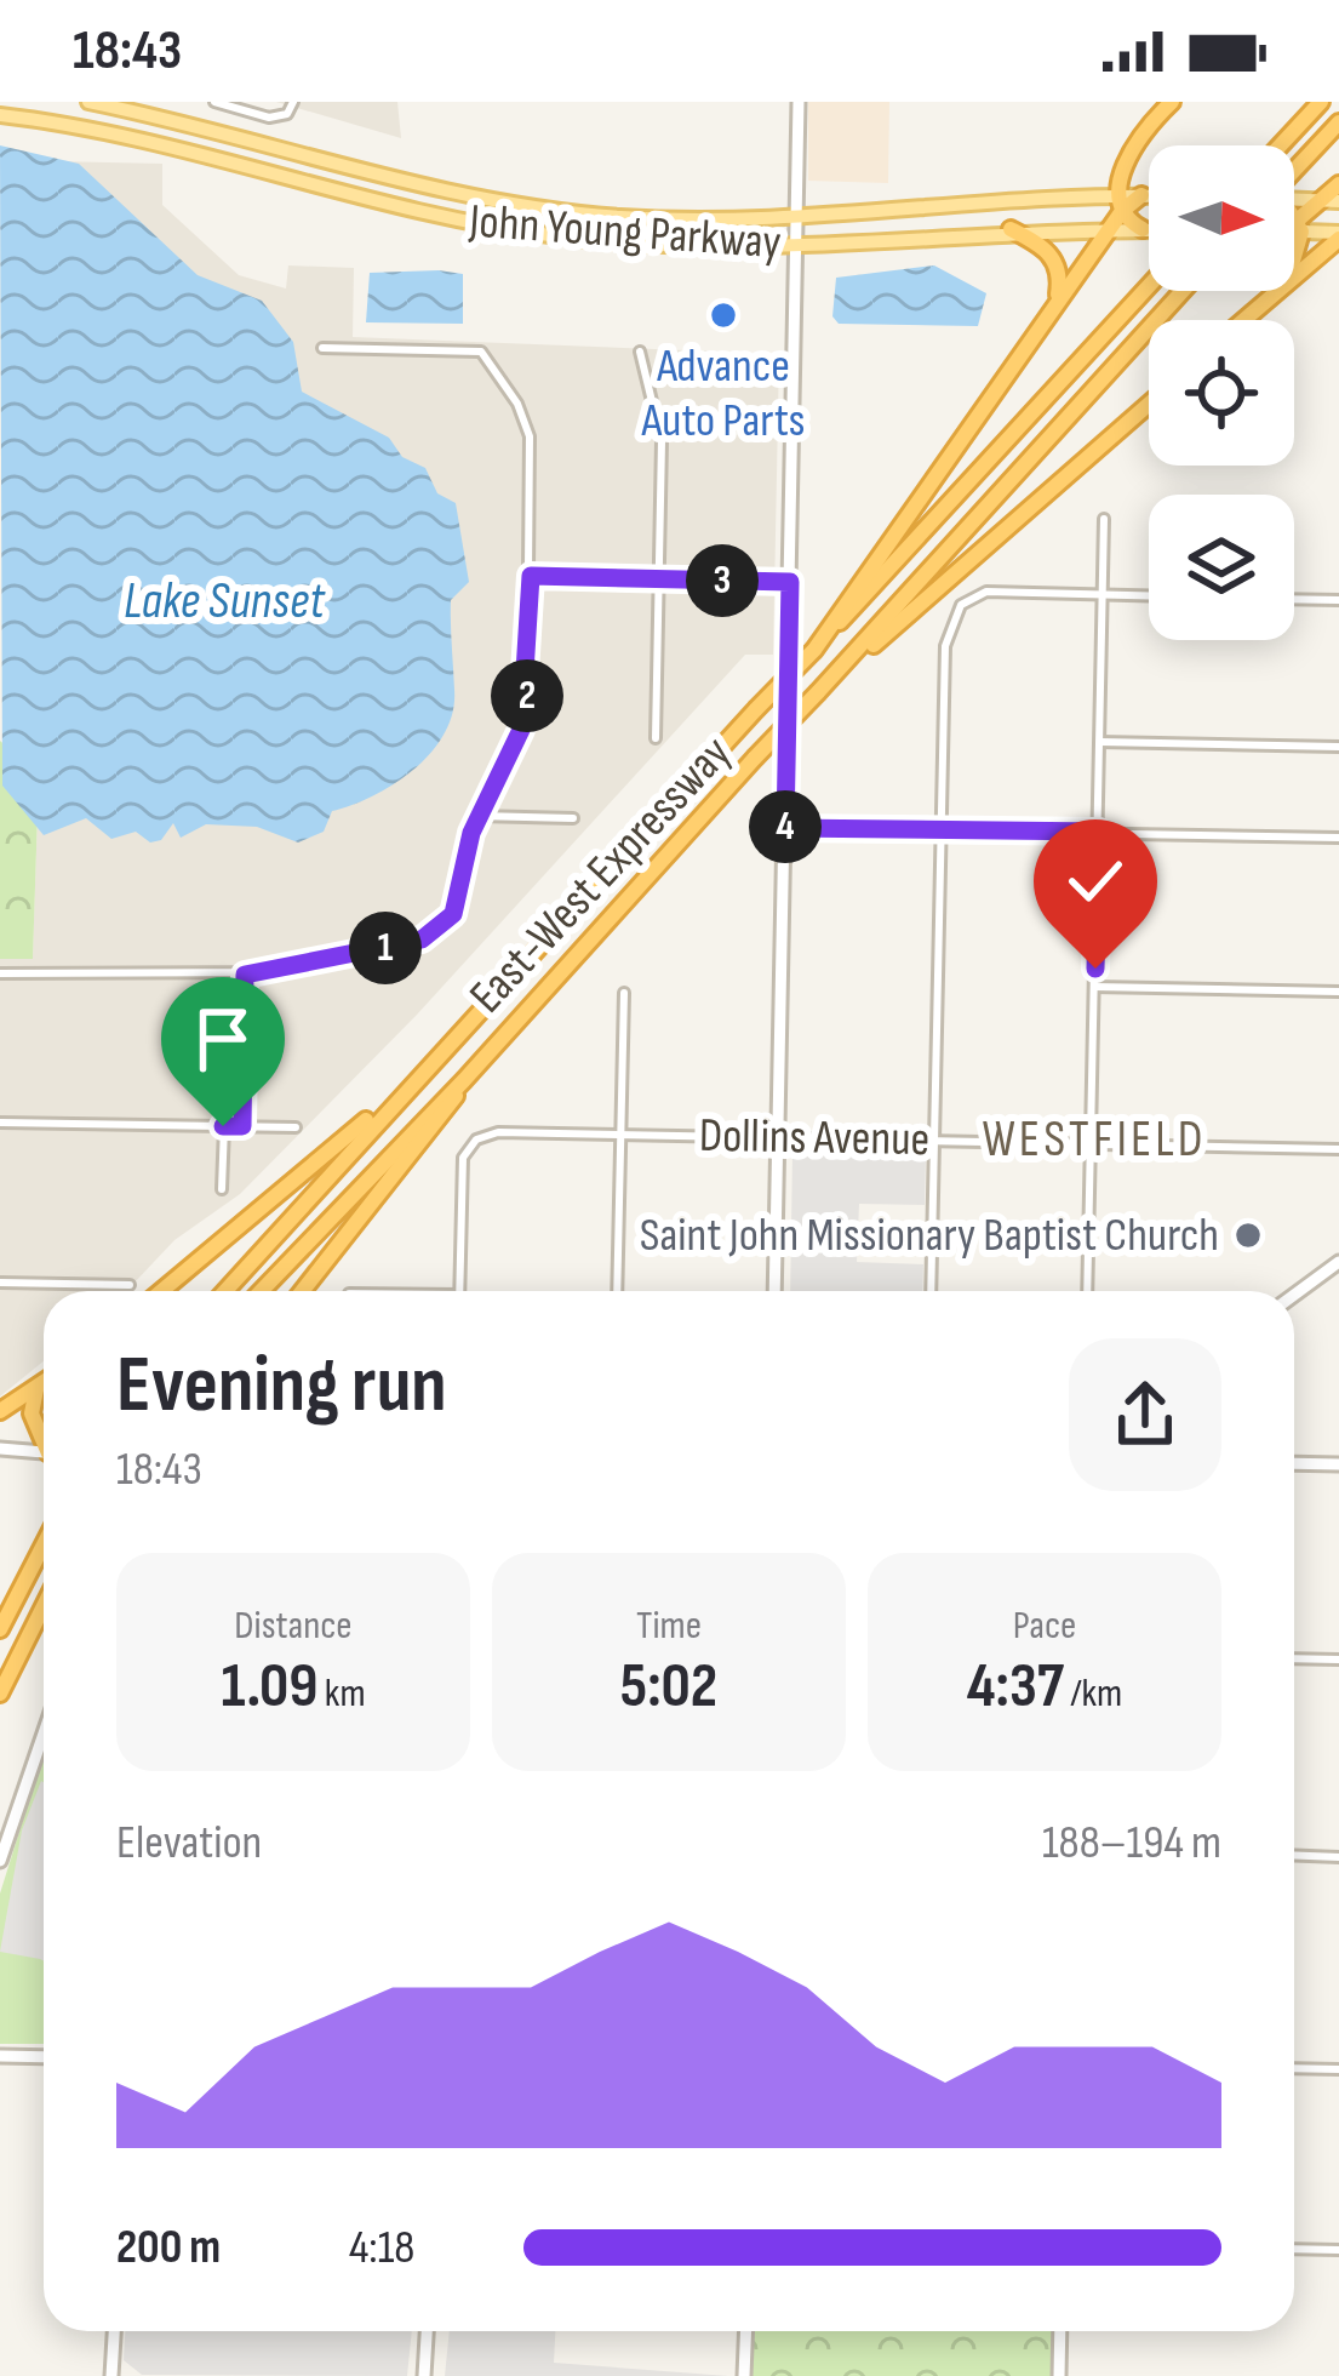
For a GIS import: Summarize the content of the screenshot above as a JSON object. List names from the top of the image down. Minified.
{"streets":{"highway":["East-West Expressway"],"main road":["John Young Parkway"],"street":["Dollins Avenue"]},"districts":["WESTFIELD"],"water":["Lake Sunset"],"places":["Advance Auto Parts","Saint John Missionary Baptist Church"],"north":"right","page":{"status":"18:43","pins":["3","2","4","1"],"heading":["Evening run","18:43"],"stats":[["Distance","1.09 km"],["Time","5:02"],["Pace","4:37 /km"]],"chart":["Elevation","188–194 m"],"list":[{"name":"200 m","note":"4:18"}]}}
